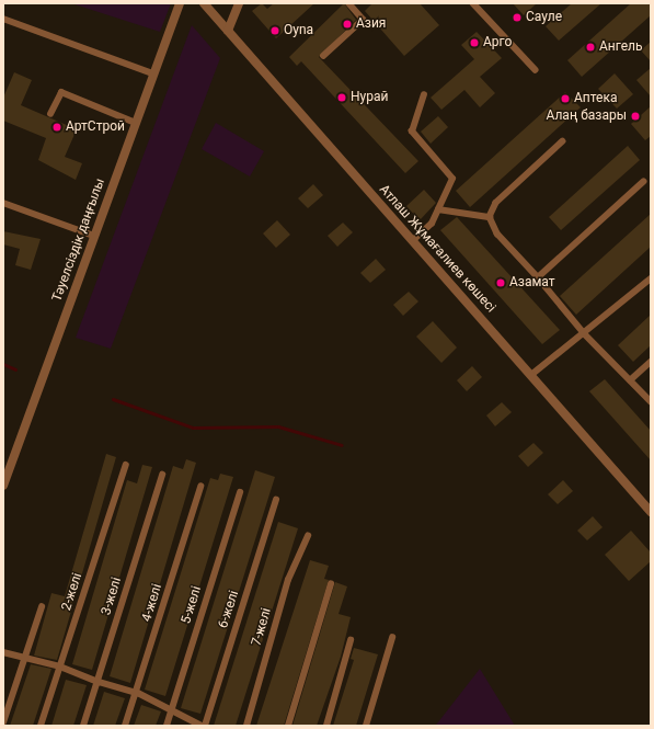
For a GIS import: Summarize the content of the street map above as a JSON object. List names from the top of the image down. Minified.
{"streets":{"street":["Тәуелсіздік даңғылы","Атлаш Жұмағалиев көшесі"],"lane":["2-желі","3-желі","4-желі","5-желі","6-желі","7-желі"]},"places":["Сауле","Азия","Oyna","Арго","Ангель","Нурай","Аптека","Алаң базары","АртСтрой","Азамат"]}
